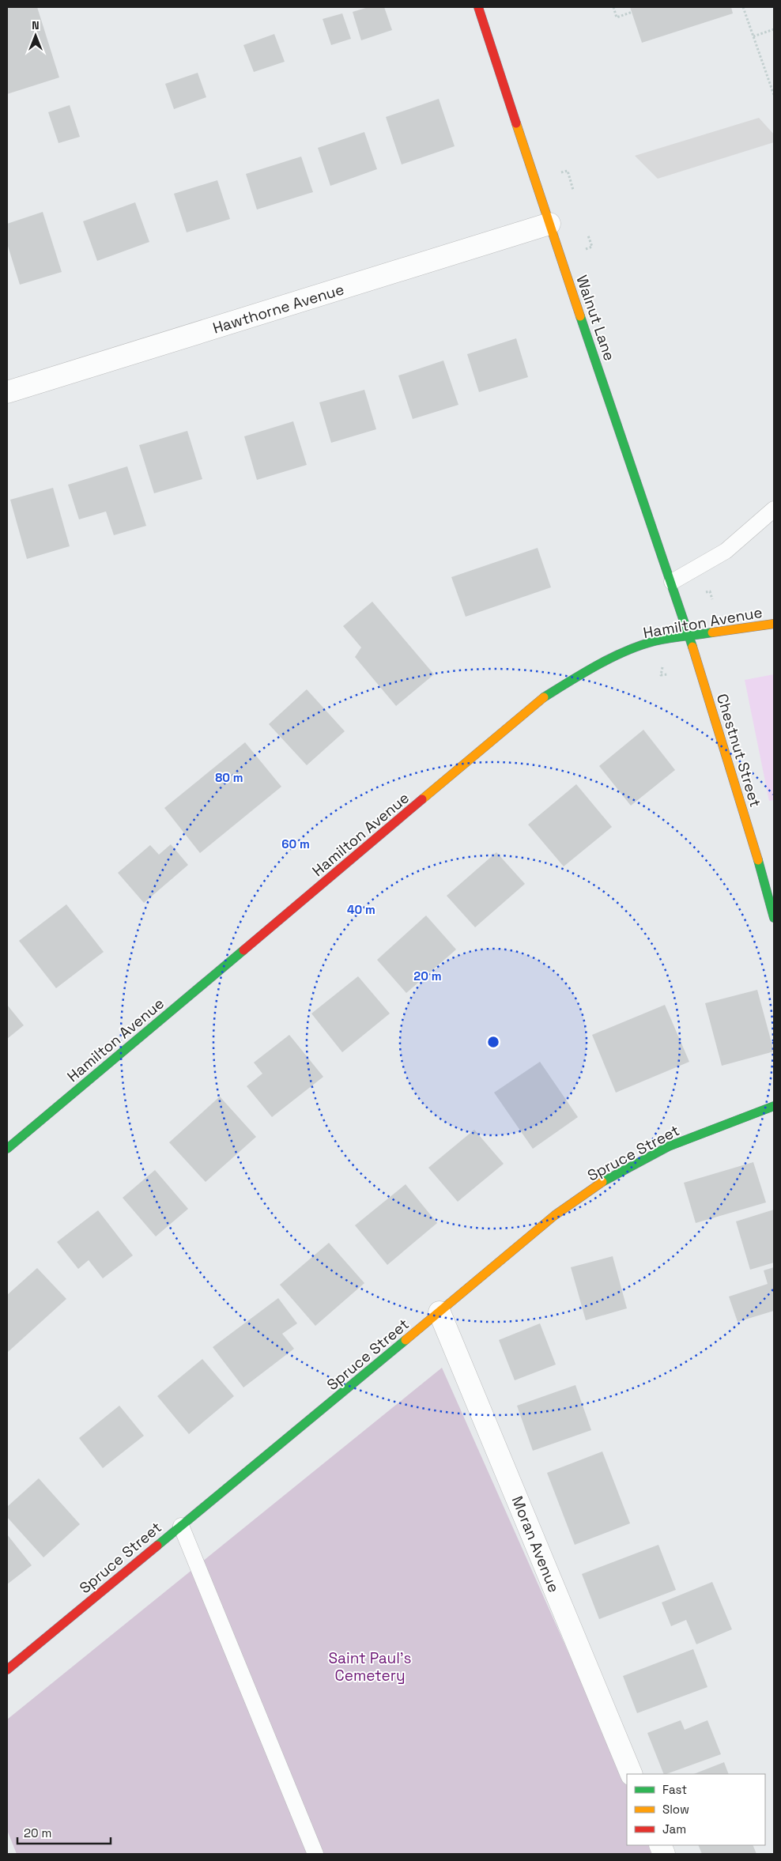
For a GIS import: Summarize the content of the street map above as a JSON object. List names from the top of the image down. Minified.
{"streets":{"street":["Hawthorne Avenue","Walnut Lane","Hamilton Avenue","Chestnut Street","Spruce Street","Moran Avenue"]},"crossings":[["Hawthorne Avenue","Walnut Lane"],["Walnut Lane","Hamilton Avenue"],["Walnut Lane","Chestnut Street"],["Hamilton Avenue","Chestnut Street"],["Spruce Street","Moran Avenue"]],"parks":["Saint Paul's Cemetery"],"legend":["Fast","Slow","Jam"],"scale_bar":"20 m","north":"top","rings":["80 m","60 m","40 m","20 m"]}
